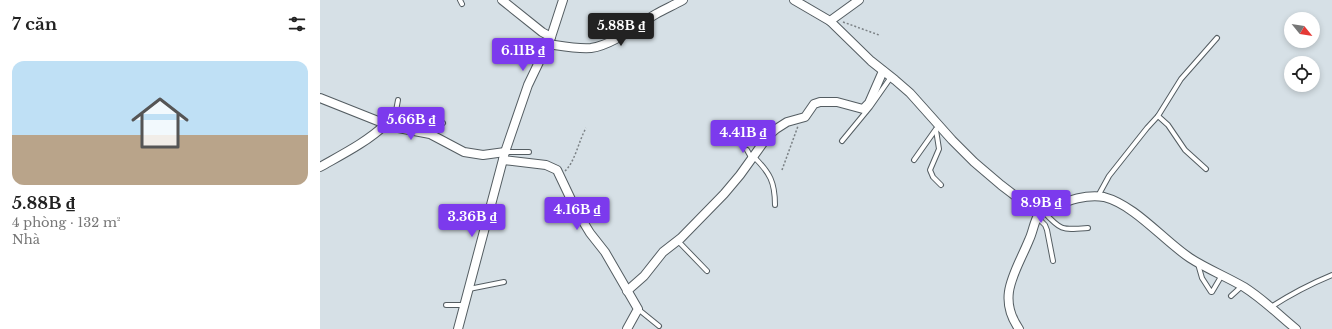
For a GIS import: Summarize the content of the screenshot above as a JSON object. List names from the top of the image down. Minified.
{"north":"bottom right","page":{"heading":"7 căn","price":["5.88B ₫","6.11B ₫","5.66B ₫","4.41B ₫","8.9B ₫","4.16B ₫","3.36B ₫"],"list":[{"name":"5.88B ₫","note":"4 phòng · 132 m² · Nhà"}]}}
